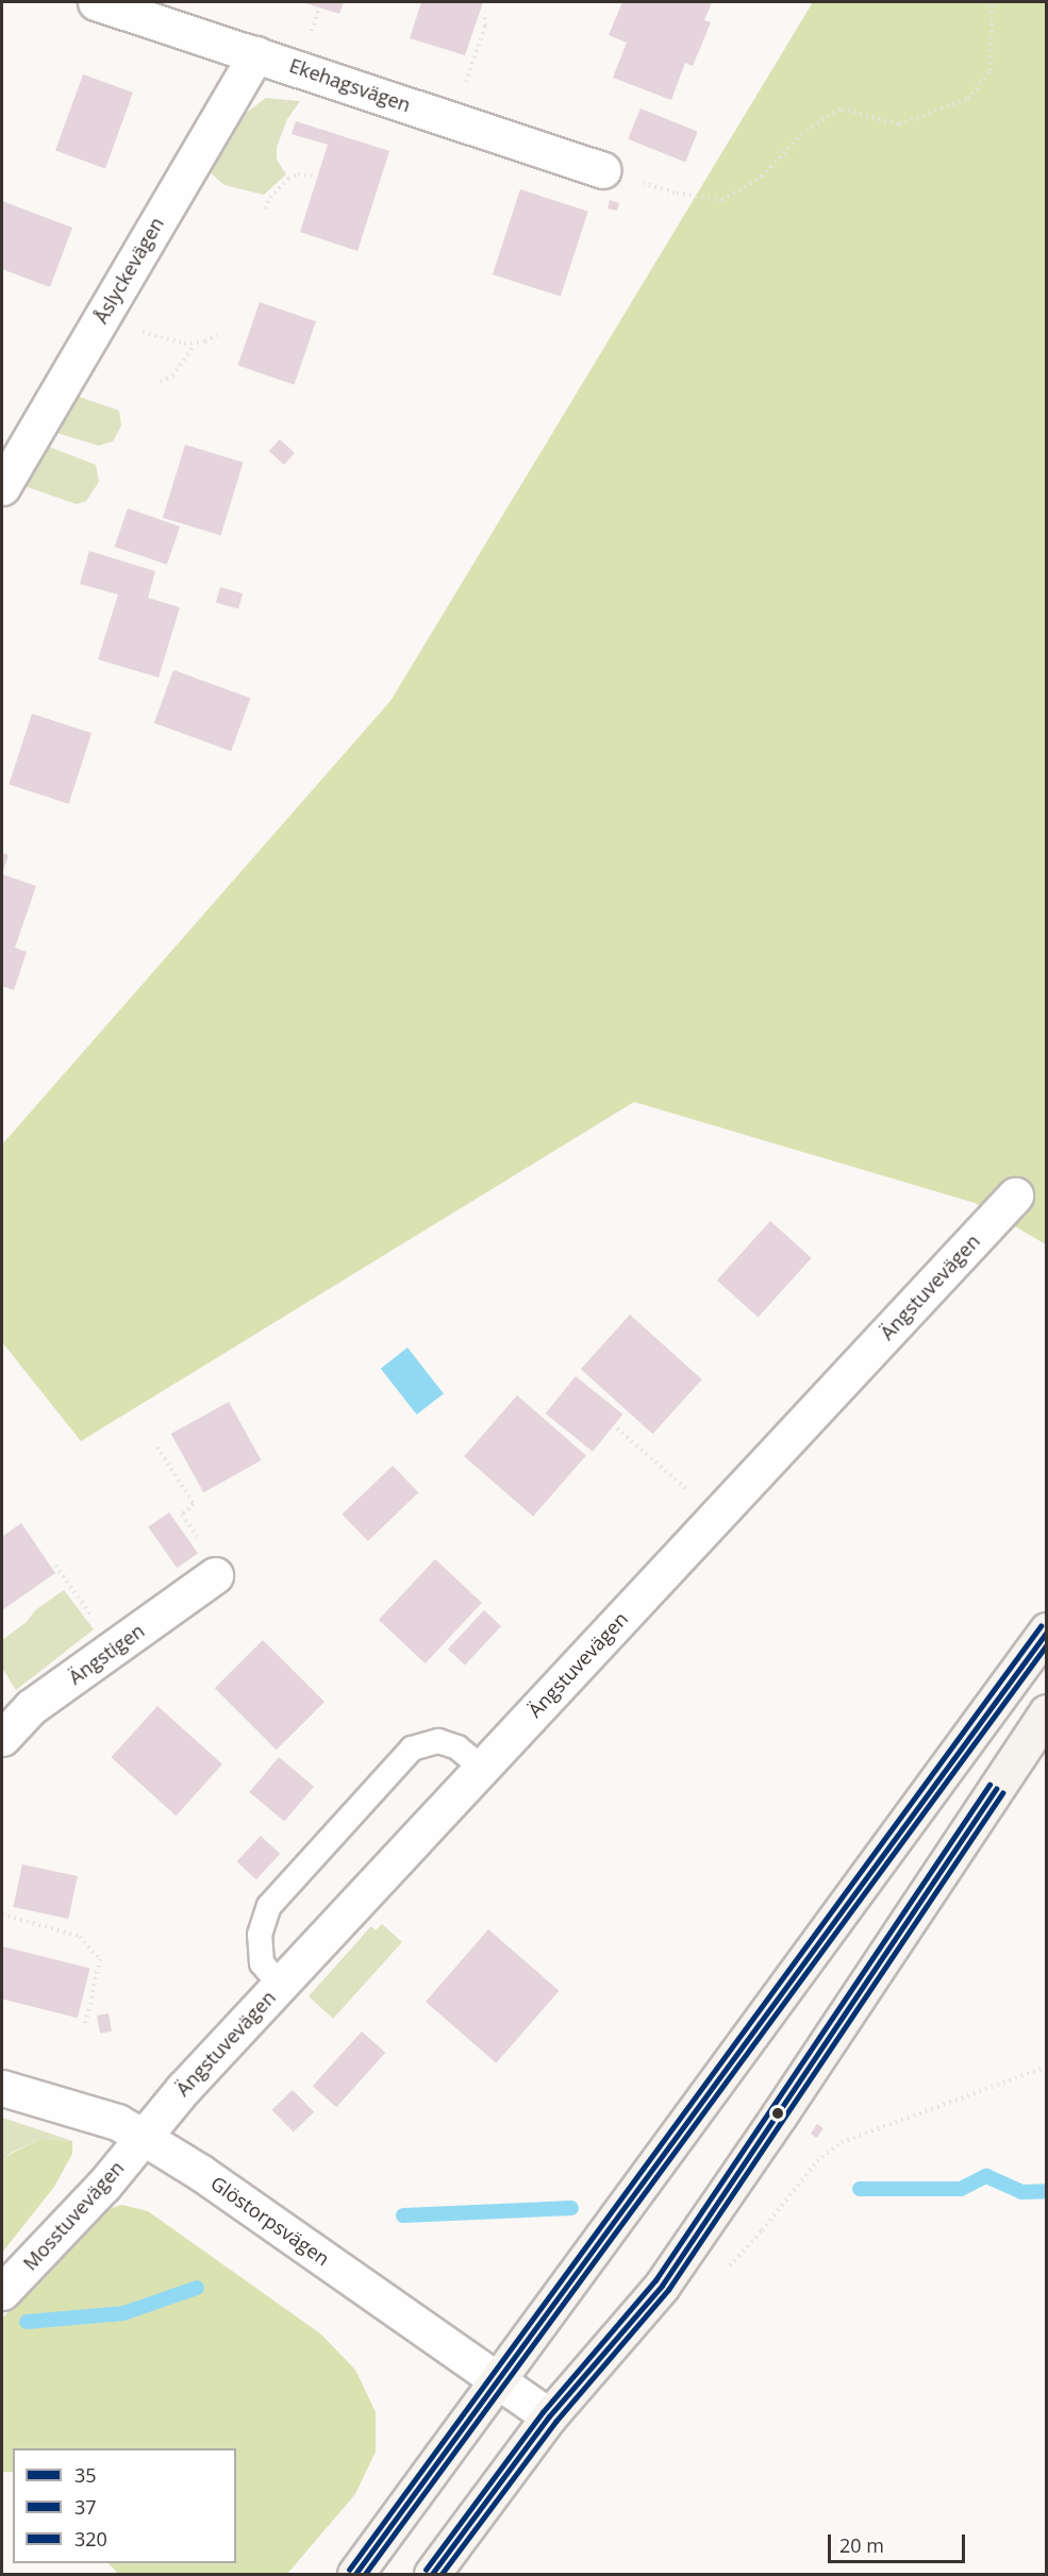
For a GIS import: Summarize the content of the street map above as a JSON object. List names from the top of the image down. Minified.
{"streets":{"street":["Ekehagsvägen","Åslyckevägen","Ängstuvevägen","Ängstigen","Mosstuvevägen","Glöstorpsvägen"]},"crossings":[["Ekehagsvägen","Åslyckevägen"],["Ängstuvevägen","Mosstuvevägen"],["Ängstuvevägen","Glöstorpsvägen"],["Mosstuvevägen","Glöstorpsvägen"]],"lines":["transit line 320","transit line 35","transit line 37"],"legend":["35","37","320"],"scale_bar":"20 m"}
